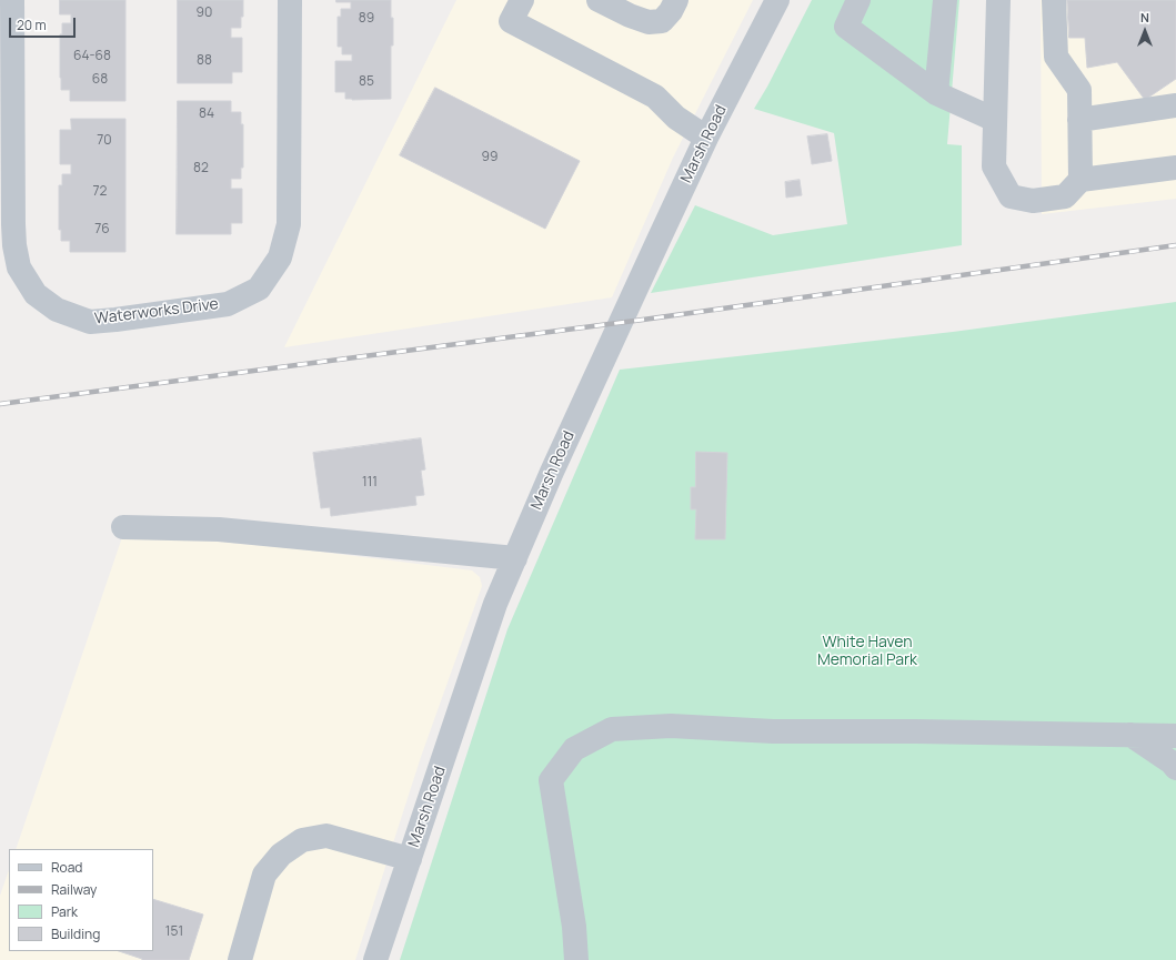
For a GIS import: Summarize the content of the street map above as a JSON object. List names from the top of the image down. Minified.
{"streets":{"street":["Marsh Road","Waterworks Drive"]},"parks":["White Haven Memorial Park"],"house_numbers":["90","89","64-68","88","68","85","84","70","99","82","72","76","111","151"],"legend":["Road","Railway","Park","Building"],"scale_bar":"20 m","north":"top"}
